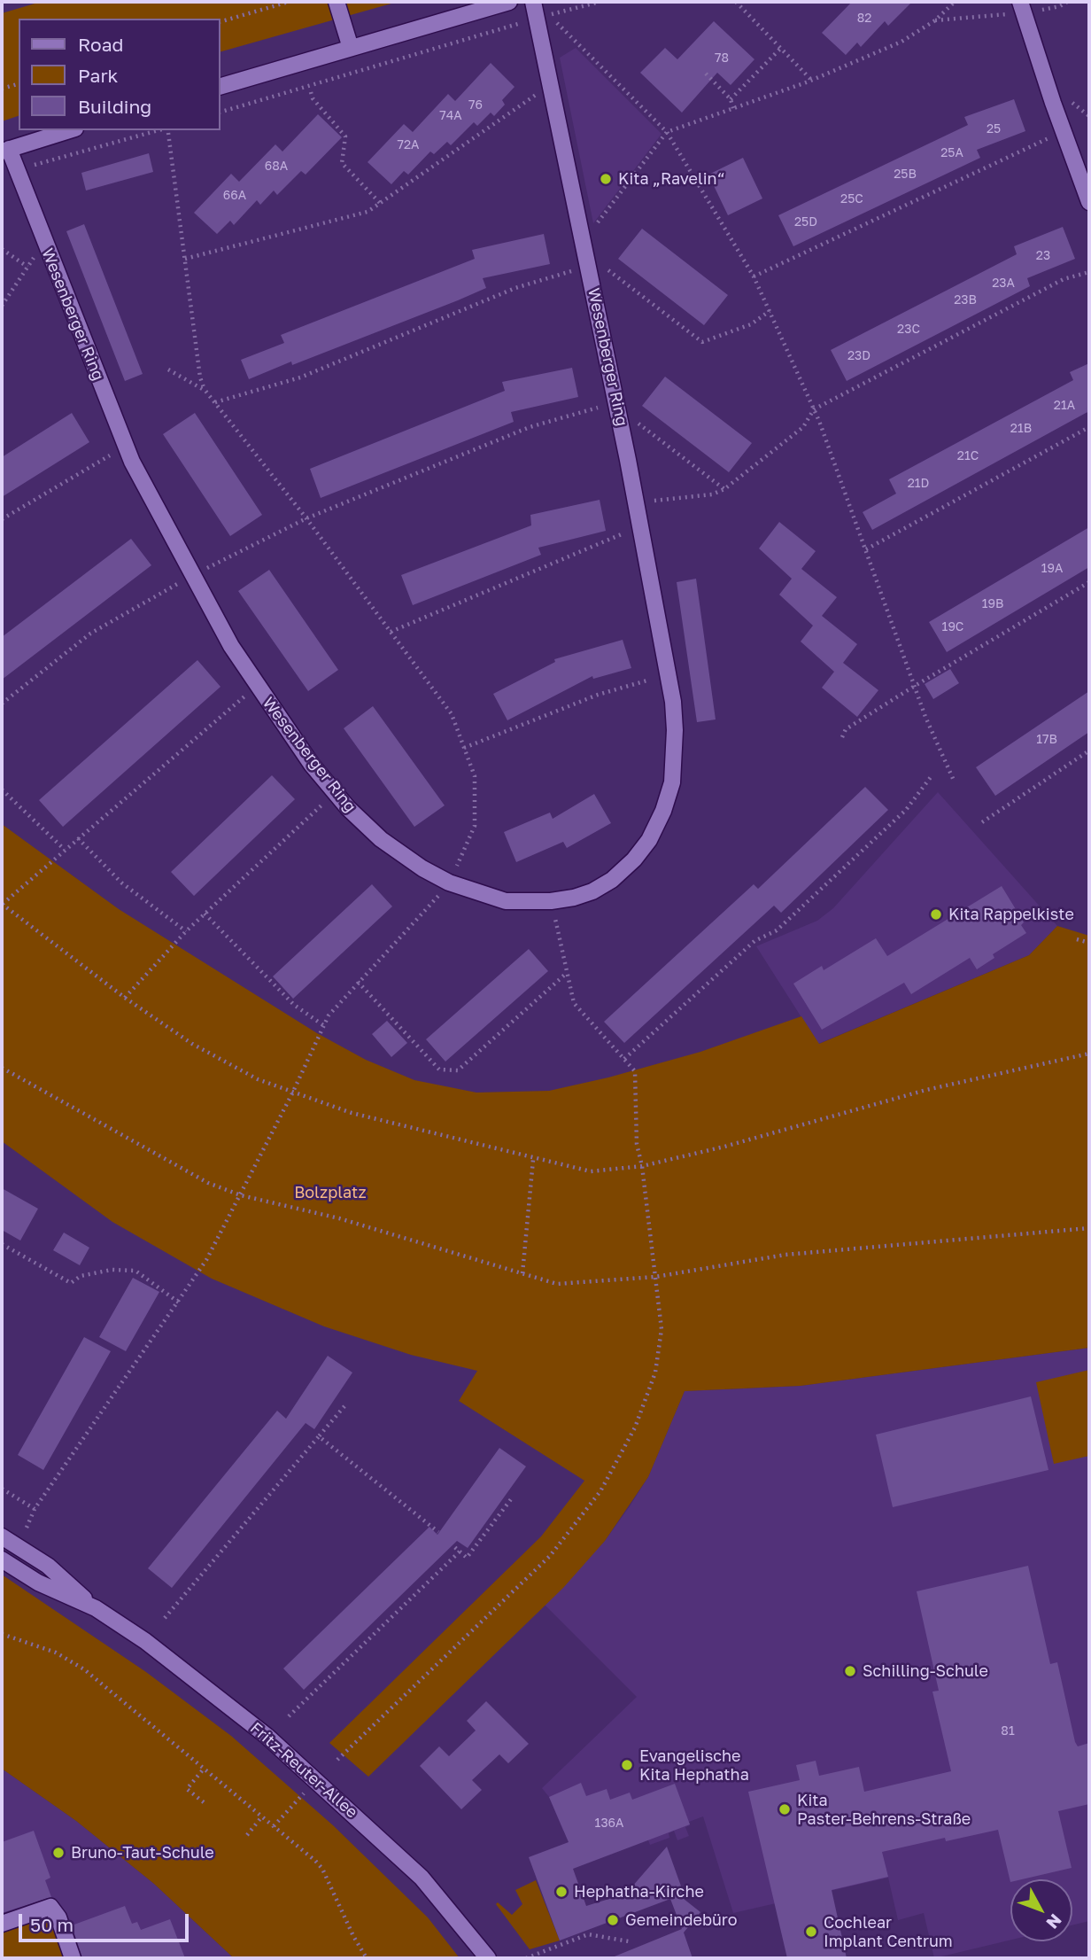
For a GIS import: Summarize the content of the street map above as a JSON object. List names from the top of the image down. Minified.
{"streets":{"street":["Wesenberger Ring","Fritz-Reuter-Allee"]},"parks":["Bolzplatz"],"places":["Kita „Ravelin“","Kita Rappelkiste","Schilling-Schule","Evangelische Kita Hephatha","Kita Paster-Behrens-Straße","Bruno-Taut-Schule","Hephatha-Kirche","Gemeindebüro","Cochlear Implant Centrum"],"house_numbers":["82","78","76","74A","25","72A","25A","68A","25B","66A","25C","25D","23","23A","23B","23C","23D","21A","21B","21C","21D","19A","19B","19C","17B","81","136A"],"legend":["Road","Park","Building"],"scale_bar":"50 m","north":"bottom right"}
